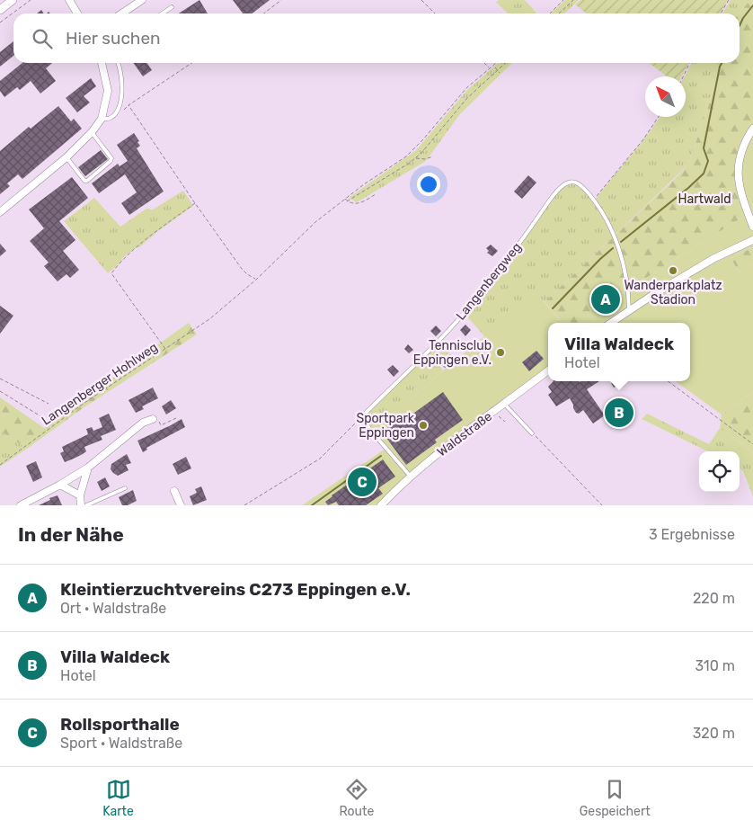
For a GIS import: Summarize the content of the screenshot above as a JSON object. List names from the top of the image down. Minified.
{"streets":{"street":["Waldstraße"],"lane":["Langenbergweg"],"path":["Langenberger Hohlweg"]},"parks":["Hartwald"],"places":["Wanderparkplatz Stadion","Tennisclub Eppingen e.V.","Sportpark Eppingen"],"north":"top left","page":{"search":"Hier suchen","pins":["A","B","C"],"popup":["Villa Waldeck","Hotel"],"heading":["In der Nähe","3 Ergebnisse"],"list":[{"mark":"A","name":"Kleintierzuchtvereins C273 Eppingen e.V.","note":"Ort · Waldstraße","value":"220 m"},{"mark":"B","name":"Villa Waldeck","note":"Hotel","value":"310 m"},{"mark":"C","name":"Rollsporthalle","note":"Sport · Waldstraße","value":"320 m"}],"nav":["Karte","Route","Gespeichert"]}}
